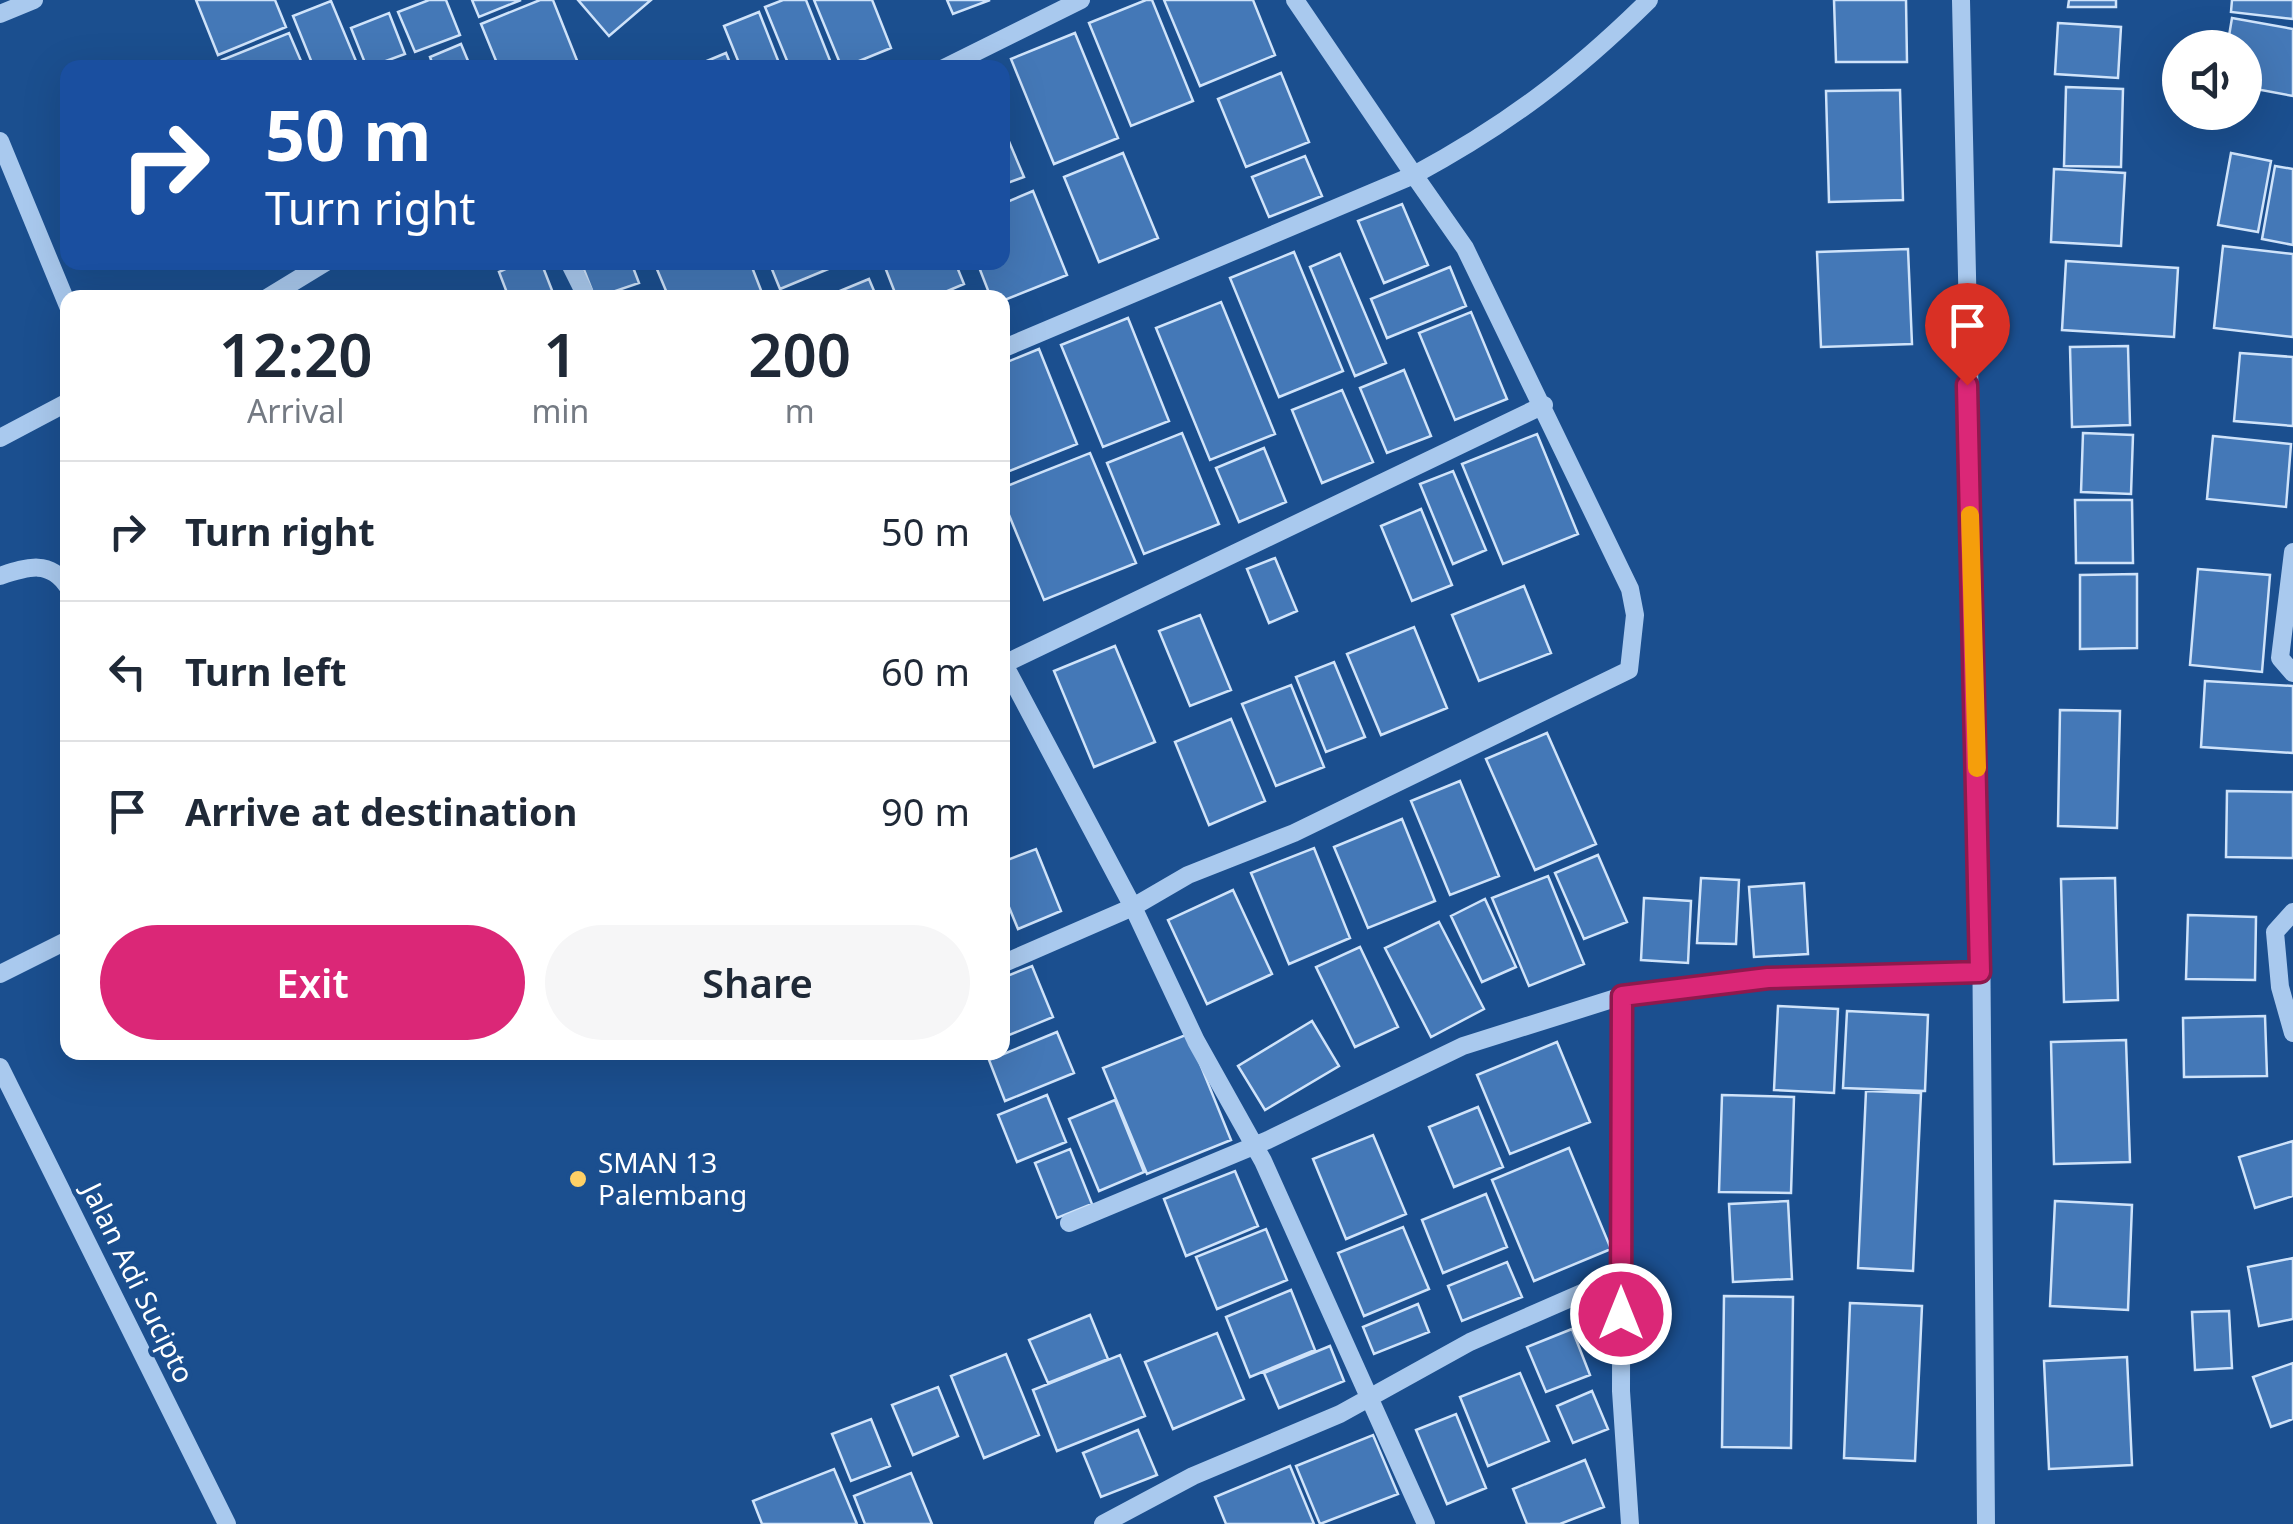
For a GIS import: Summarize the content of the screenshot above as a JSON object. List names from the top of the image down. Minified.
{"streets":{"street":["Jalan Adi Sucipto"]},"places":["SMAN 13 Palembang"],"page":{"turn":["50 m","Turn right"],"eta":["12:20","Arrival","1","min","200","m"],"list":[{"name":"Turn right","value":"50 m"},{"name":"Turn left","value":"60 m"},{"name":"Arrive at destination","value":"90 m"}],"buttons":["Exit","Share"]}}
